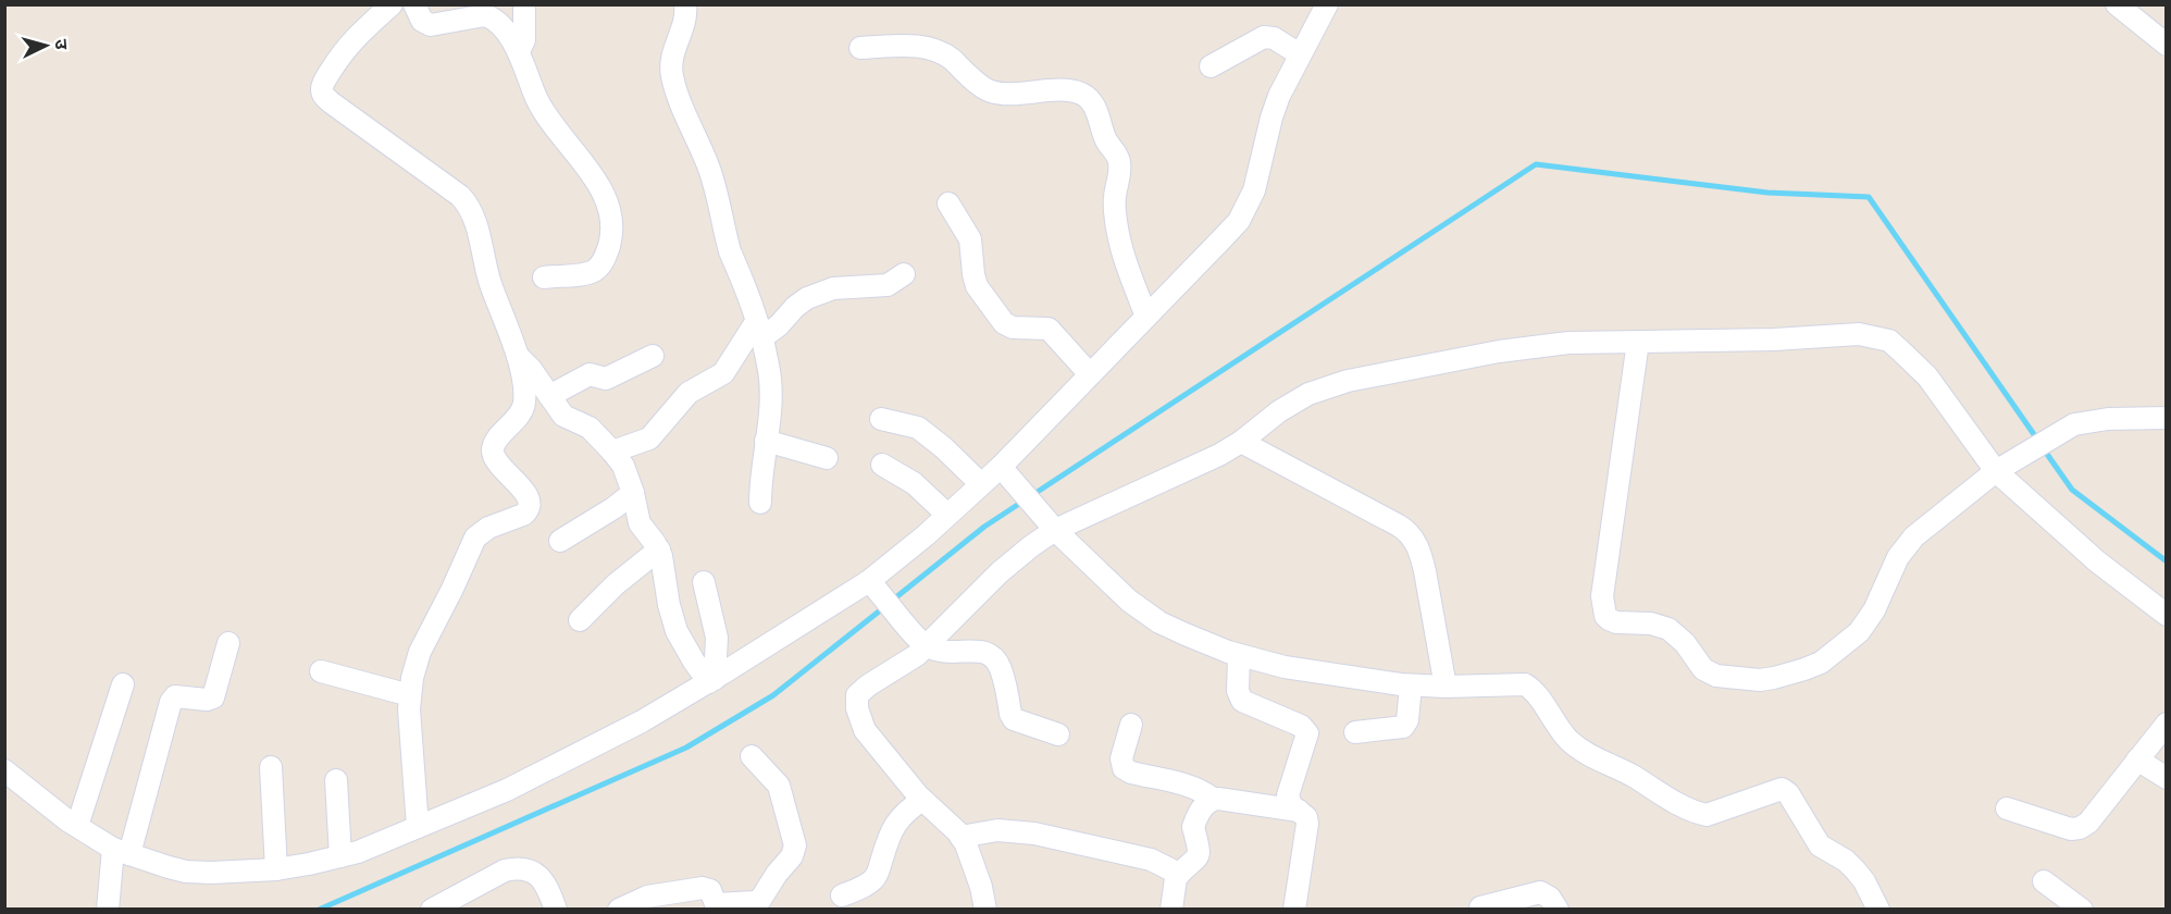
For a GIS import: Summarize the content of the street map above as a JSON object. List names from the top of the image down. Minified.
{"north":"right"}
